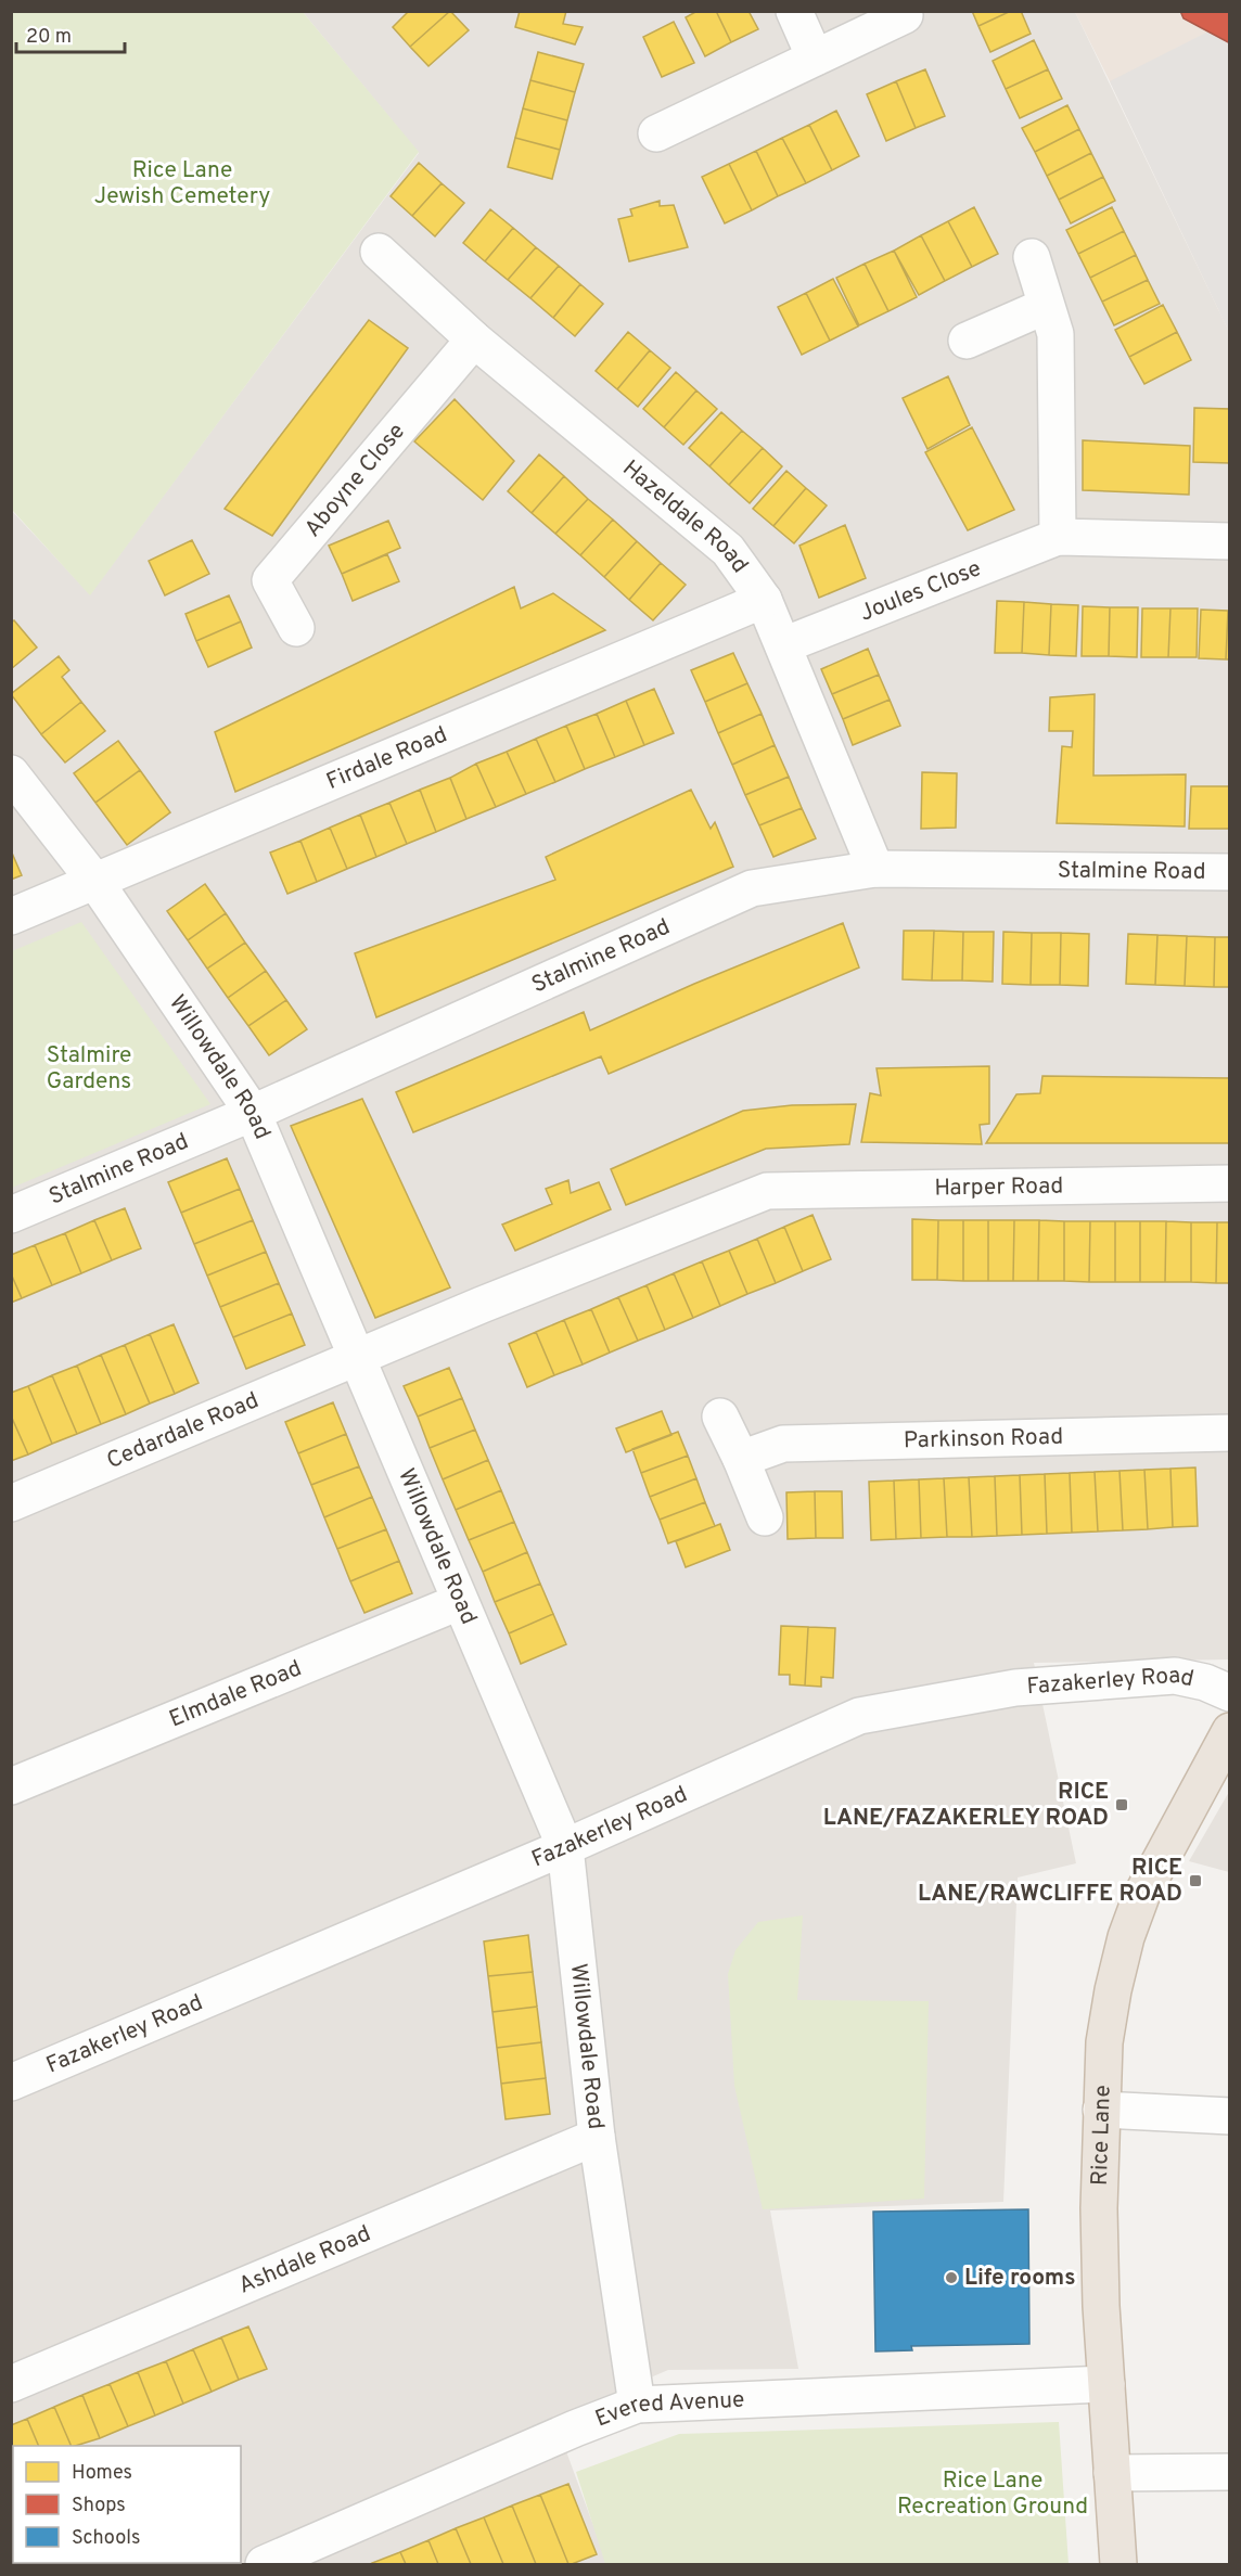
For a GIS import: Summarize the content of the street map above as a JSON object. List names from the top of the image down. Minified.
{"streets":{"highway":["Rice Lane"],"street":["Aboyne Close","Hazeldale Road","Joules Close","Firdale Road","Stalmine Road","Willowdale Road","Harper Road","Cedardale Road","Parkinson Road","Fazakerley Road","Elmdale Road","Ashdale Road","Evered Avenue"]},"crossings":[["Aboyne Close","Hazeldale Road"],["Hazeldale Road","Joules Close"],["Hazeldale Road","Firdale Road"],["Hazeldale Road","Stalmine Road"],["Firdale Road","Willowdale Road"],["Stalmine Road","Willowdale Road"],["Willowdale Road","Cedardale Road"],["Willowdale Road","Fazakerley Road"],["Willowdale Road","Elmdale Road"],["Willowdale Road","Ashdale Road"],["Willowdale Road","Evered Avenue"],["Harper Road","Cedardale Road"],["Rice Lane","Evered Avenue"]],"parks":["Rice Lane Jewish Cemetery","Stalmire Gardens","Rice Lane Recreation Ground"],"places":{"transit":["RICE LANE/FAZAKERLEY ROAD","RICE LANE/RAWCLIFFE ROAD"],"other":["Life rooms"]},"legend":["Homes","Shops","Schools"],"scale_bar":"20 m"}
